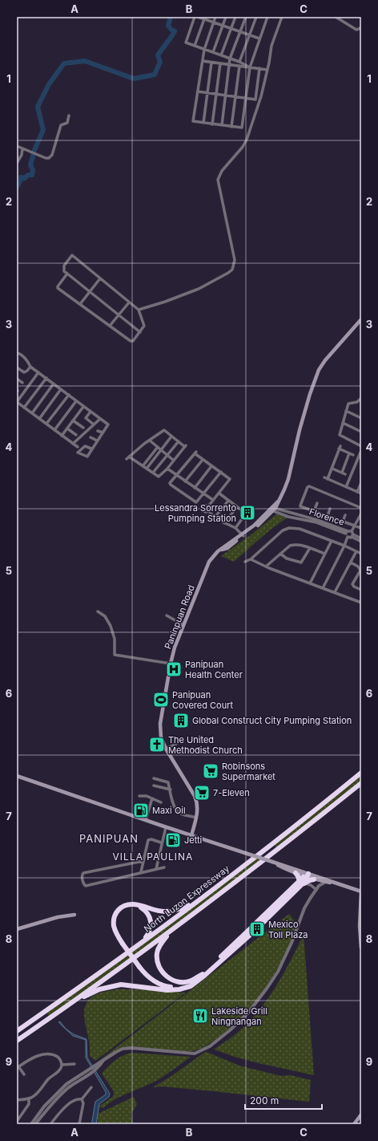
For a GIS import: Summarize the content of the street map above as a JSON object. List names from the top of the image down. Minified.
{"streets":{"highway":["North Luzon Expressway"],"main road":["Paninpuan Road"],"street":["Florence"]},"crossings":[["Florence","Paninpuan Road"]],"districts":["PANIPUAN","VILLA PAULINA"],"places":{"building":["Lessandra Sorrento Pumping Station","Global Construct City Pumping Station","Mexico Toll Plaza"],"hospital":["Panipuan Health Center"],"sports":["Panipuan Covered Court"],"church":["The United Methodist Church"],"supermarket":["Robinsons Supermarket","7-Eleven"],"fuel station":["Maxi Oil","Jetti"],"restaurant":["Lakeside Grill Ningnangan"]},"scale_bar":"200 m","grid":{"columns":["A","B","C"],"rows":["1","2","3","4","5","6","7","8","9"]}}
